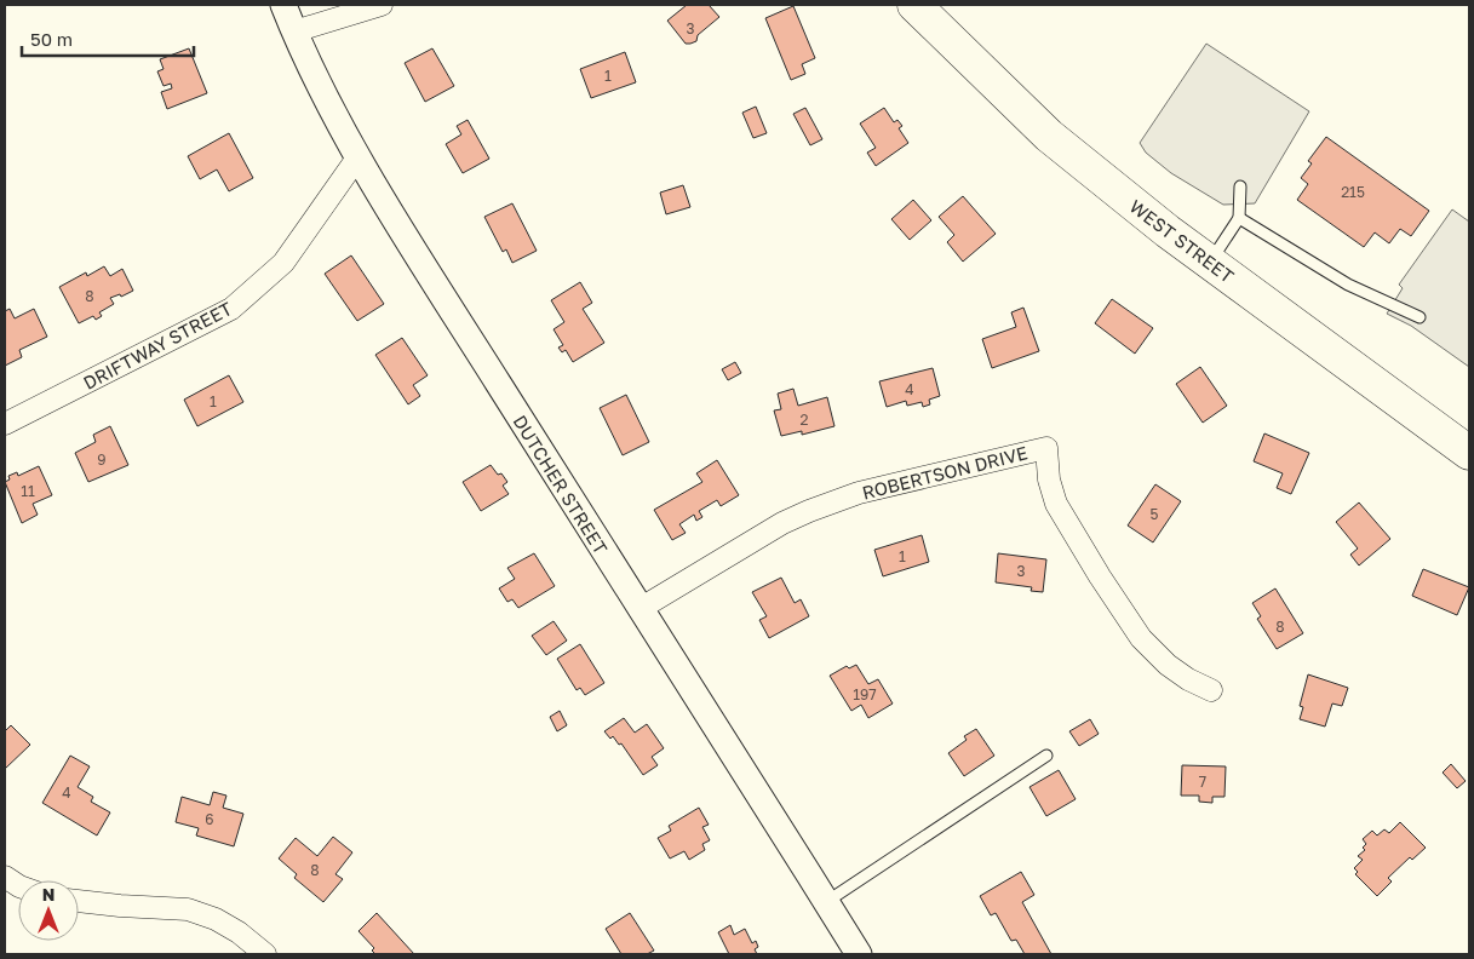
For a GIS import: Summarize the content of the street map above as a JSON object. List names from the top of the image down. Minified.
{"streets":{"main road":["WEST STREET"],"street":["DRIFTWAY STREET","ROBERTSON DRIVE","DUTCHER STREET"]},"crossings":[["DRIFTWAY STREET","DUTCHER STREET"],["ROBERTSON DRIVE","DUTCHER STREET"]],"house_numbers":["3","1","215","8","4","1","2","9","11","5","1","3","8","197","7","4","6","8"],"scale_bar":"50 m","north":"top"}
